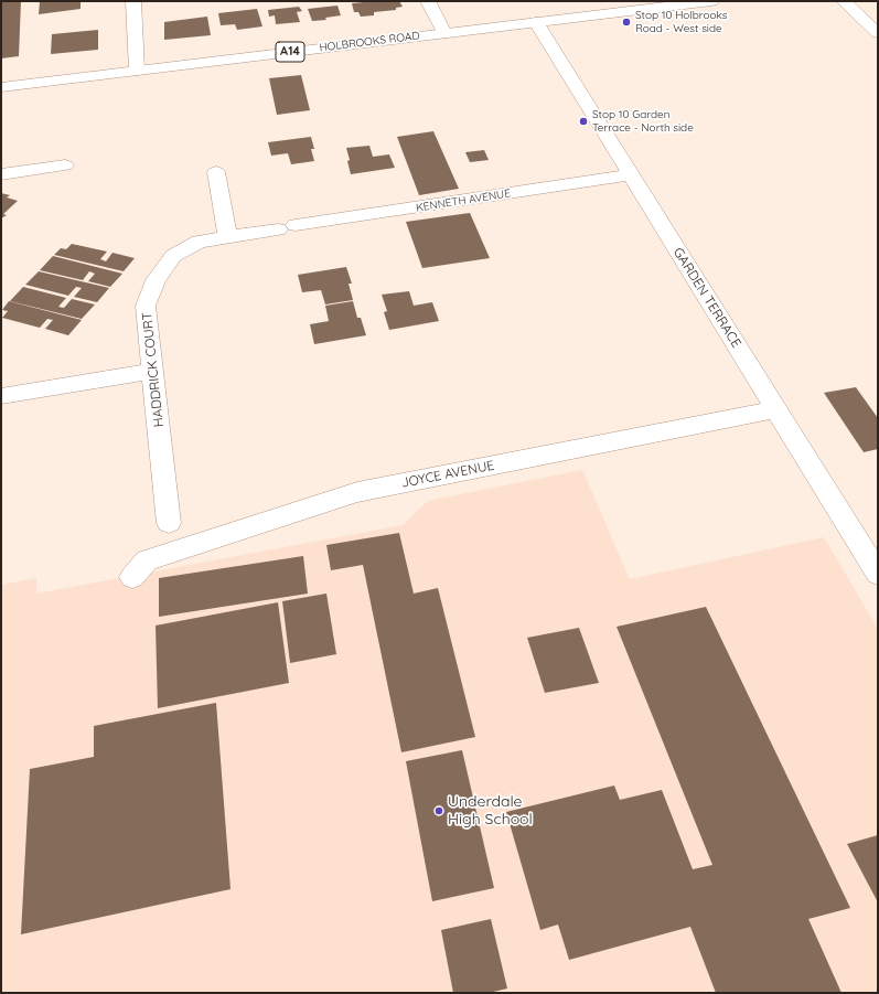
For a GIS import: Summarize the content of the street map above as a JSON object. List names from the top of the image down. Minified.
{"streets":{"street":["HOLBROOKS ROAD","A14","KENNETH AVENUE","GARDEN TERRACE","HADDRICK COURT","JOYCE AVENUE"]},"crossings":[["HOLBROOKS ROAD","GARDEN TERRACE"],["KENNETH AVENUE","GARDEN TERRACE"],["KENNETH AVENUE","HADDRICK COURT"],["GARDEN TERRACE","JOYCE AVENUE"]],"places":["Stop 10 Holbrooks Road - West side","Stop 10 Garden Terrace - North side","Underdale High School"]}
